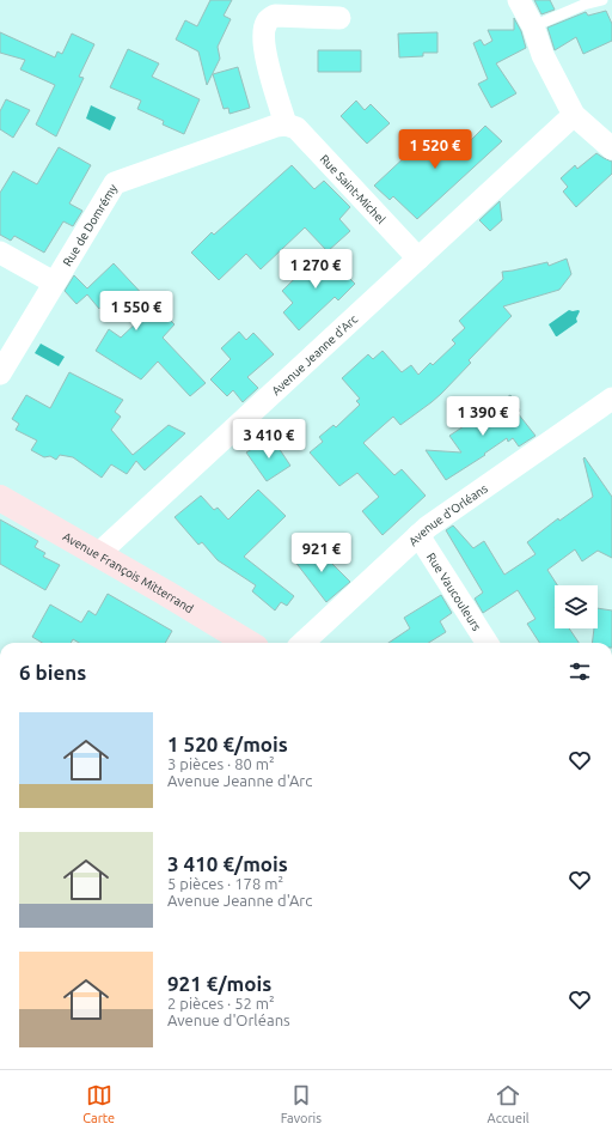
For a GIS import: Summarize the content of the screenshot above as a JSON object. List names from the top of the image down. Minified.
{"streets":{"main road":["Avenue François Mitterrand"],"street":["Rue Saint-Michel","Rue de Domrémy","Avenue Jeanne d'Arc","Avenue d'Orléans","Rue Vaucouleurs"]},"crossings":[["Rue Saint-Michel","Rue de Domrémy"],["Rue Saint-Michel","Avenue Jeanne d'Arc"],["Avenue Jeanne d'Arc","Avenue François Mitterrand"],["Avenue d'Orléans","Rue Vaucouleurs"]],"page":{"price":["1 520 €","1 270 €","1 550 €","1 390 €","3 410 €","921 €"],"heading":"6 biens","list":[{"name":"1 520 €/mois","note":"3 pièces · 80 m² · Avenue Jeanne d'Arc"},{"name":"3 410 €/mois","note":"5 pièces · 178 m² · Avenue Jeanne d'Arc"},{"name":"921 €/mois","note":"2 pièces · 52 m² · Avenue d'Orléans"}],"tabs":["Carte","Favoris","Accueil"]}}
